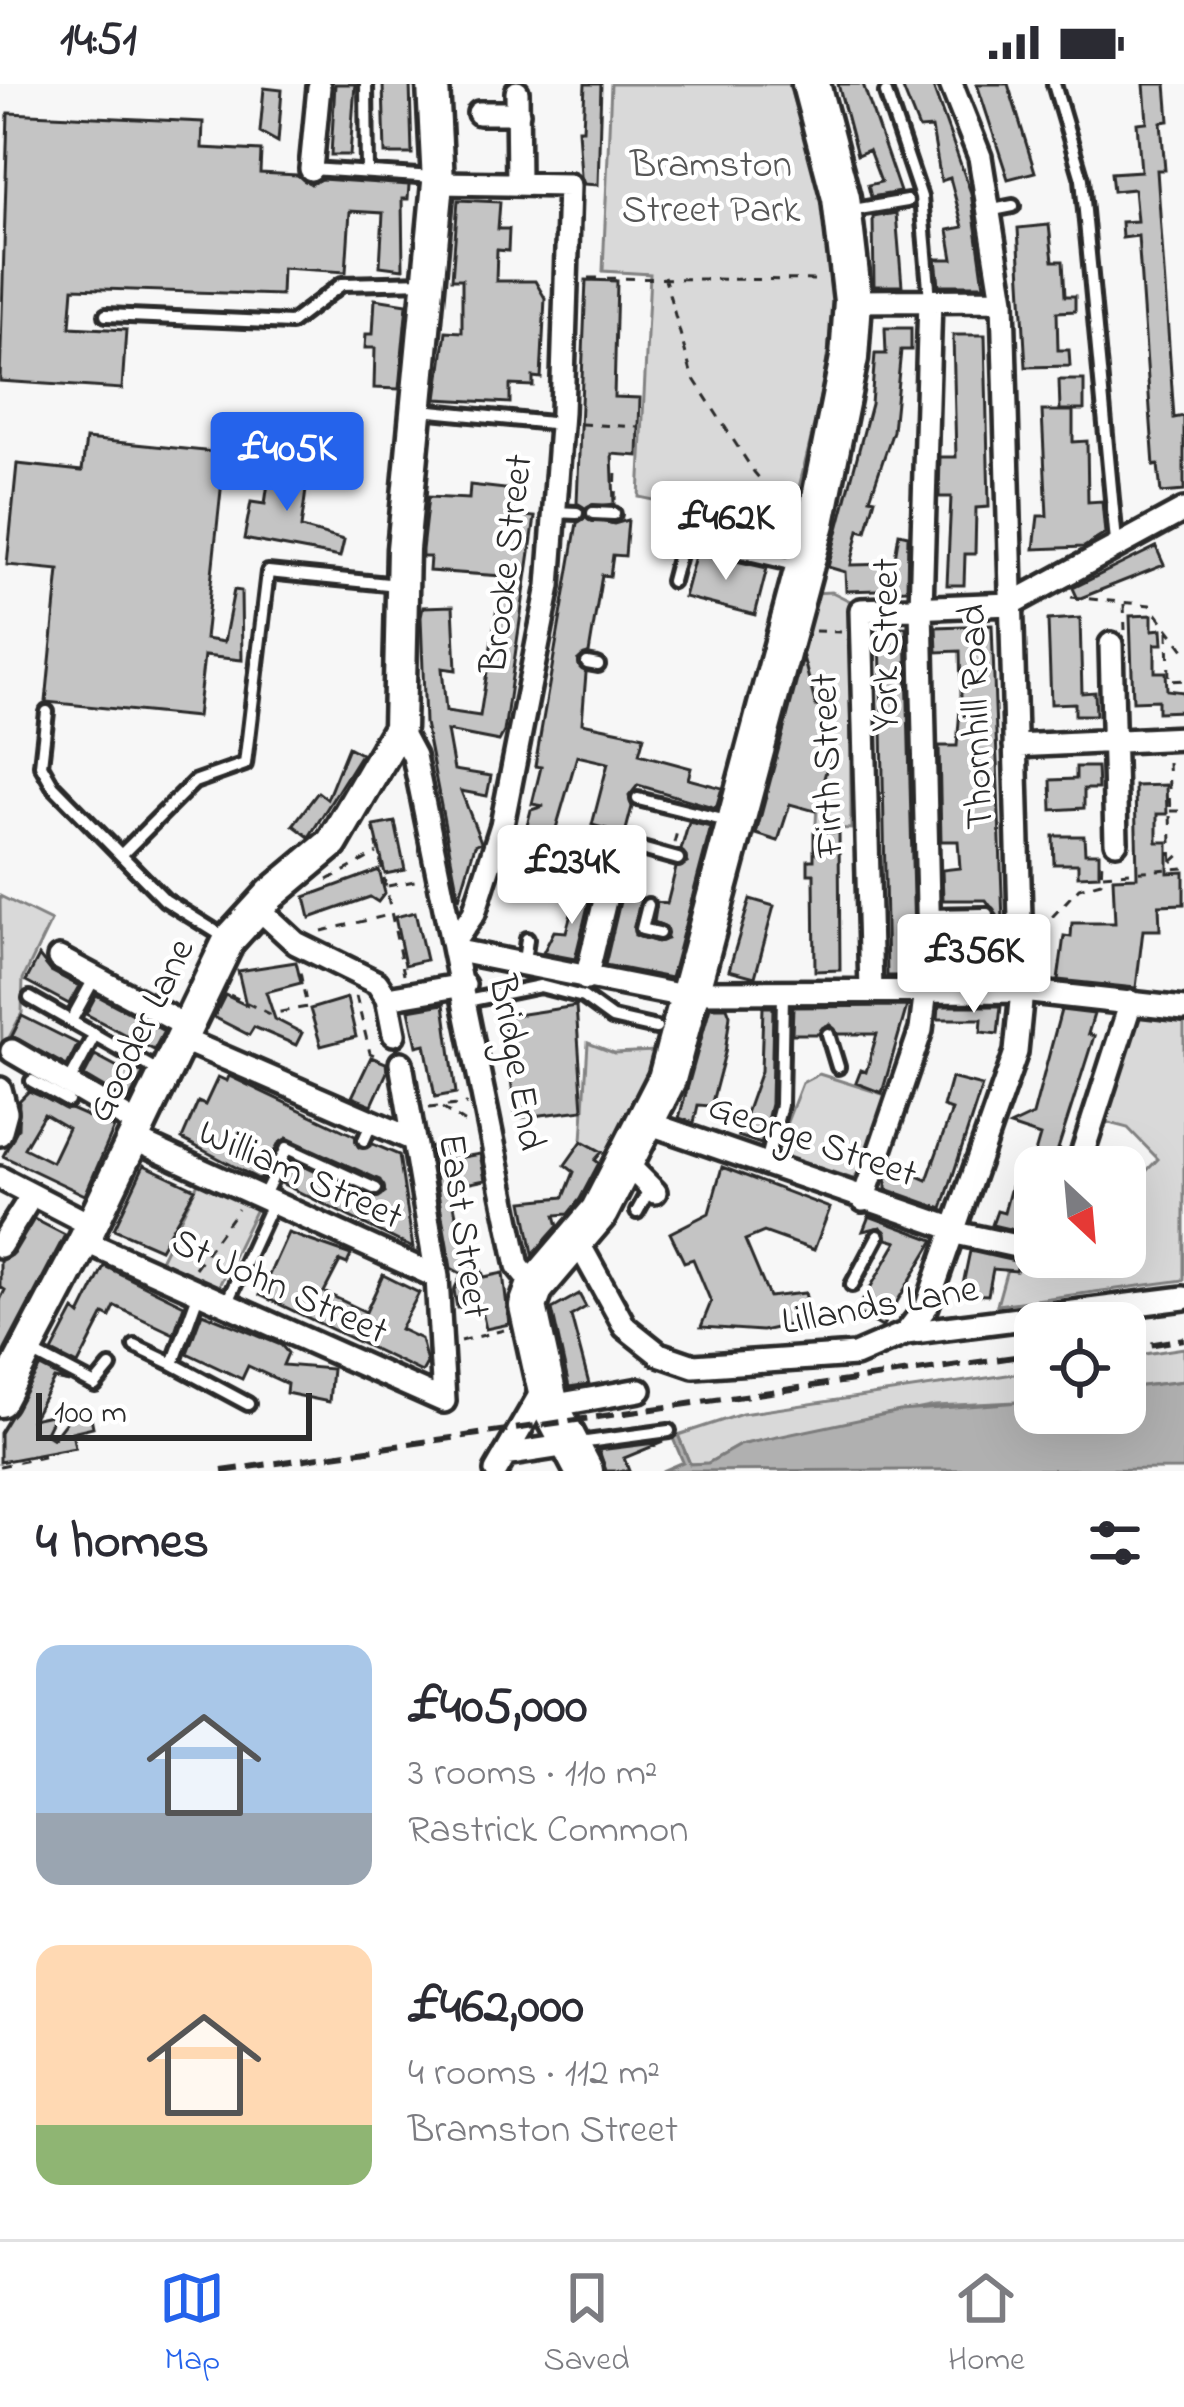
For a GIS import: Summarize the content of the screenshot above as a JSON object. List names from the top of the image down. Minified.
{"streets":{"street":["Brooke Street","York Street","Thornhill Road","Firth Street","Gooder Lane","Bridge End","George Street","William Street","East Street","St John Street","Lillands Lane"]},"crossings":[["Brooke Street","Bridge End"],["York Street","George Street"],["Thornhill Road","George Street"],["Thornhill Road","Lillands Lane"],["Gooder Lane","Bridge End"],["Gooder Lane","William Street"],["Gooder Lane","St John Street"],["William Street","East Street"],["East Street","St John Street"]],"parks":["Bramston Street Park"],"scale_bar":"100 m","north":"bottom right","page":{"status":"14:51","price":["£405K","£462K","£234K","£356K"],"scale":"100 m","heading":"4 homes","list":[{"name":"£405,000","note":"3 rooms · 110 m² · Rastrick Common"},{"name":"£462,000","note":"4 rooms · 112 m² · Bramston Street"}],"tabs":["Map","Saved","Home"]}}
